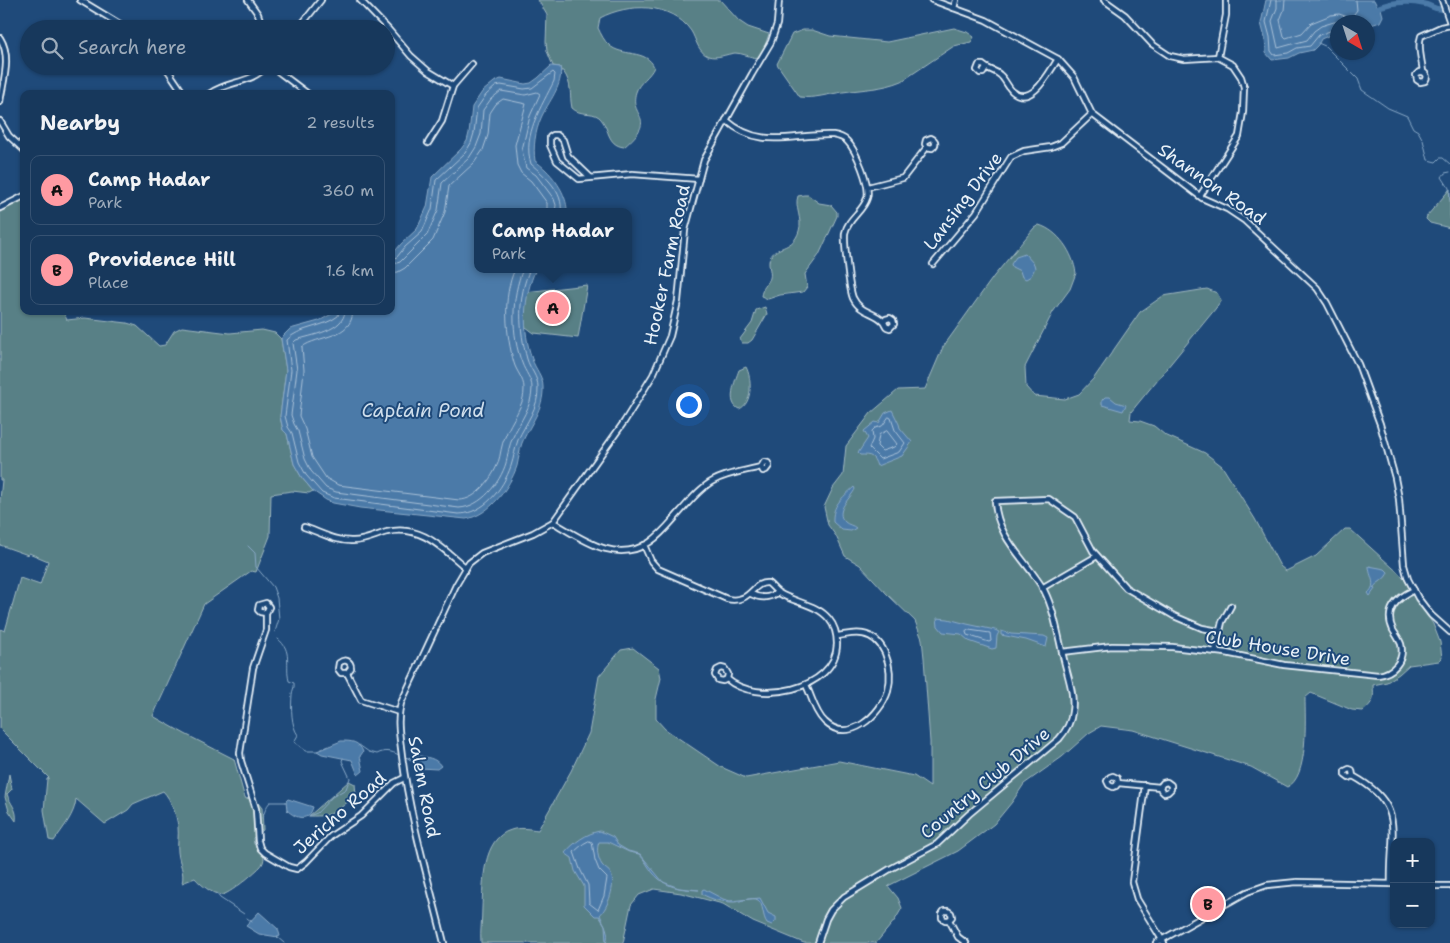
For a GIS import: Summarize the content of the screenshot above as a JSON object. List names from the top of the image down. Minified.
{"streets":{"street":["Shannon Road","Lansing Drive","Hooker Farm Road","Club House Drive","Country Club Drive","Salem Road","Jericho Road"]},"crossings":[["Shannon Road","Lansing Drive"],["Shannon Road","Club House Drive"],["Hooker Farm Road","Salem Road"],["Club House Drive","Country Club Drive"],["Salem Road","Jericho Road"]],"water":["Captain Pond"],"north":"bottom right","page":{"search":"Search here","heading":["Nearby","2 results"],"list":[{"mark":"A","name":"Camp Hadar","note":"Park","value":"360 m"},{"mark":"B","name":"Providence Hill","note":"Place","value":"1.6 km"}],"popup":["Camp Hadar","Park"],"pins":["A","B"],"map_buttons":["+","−"]}}
